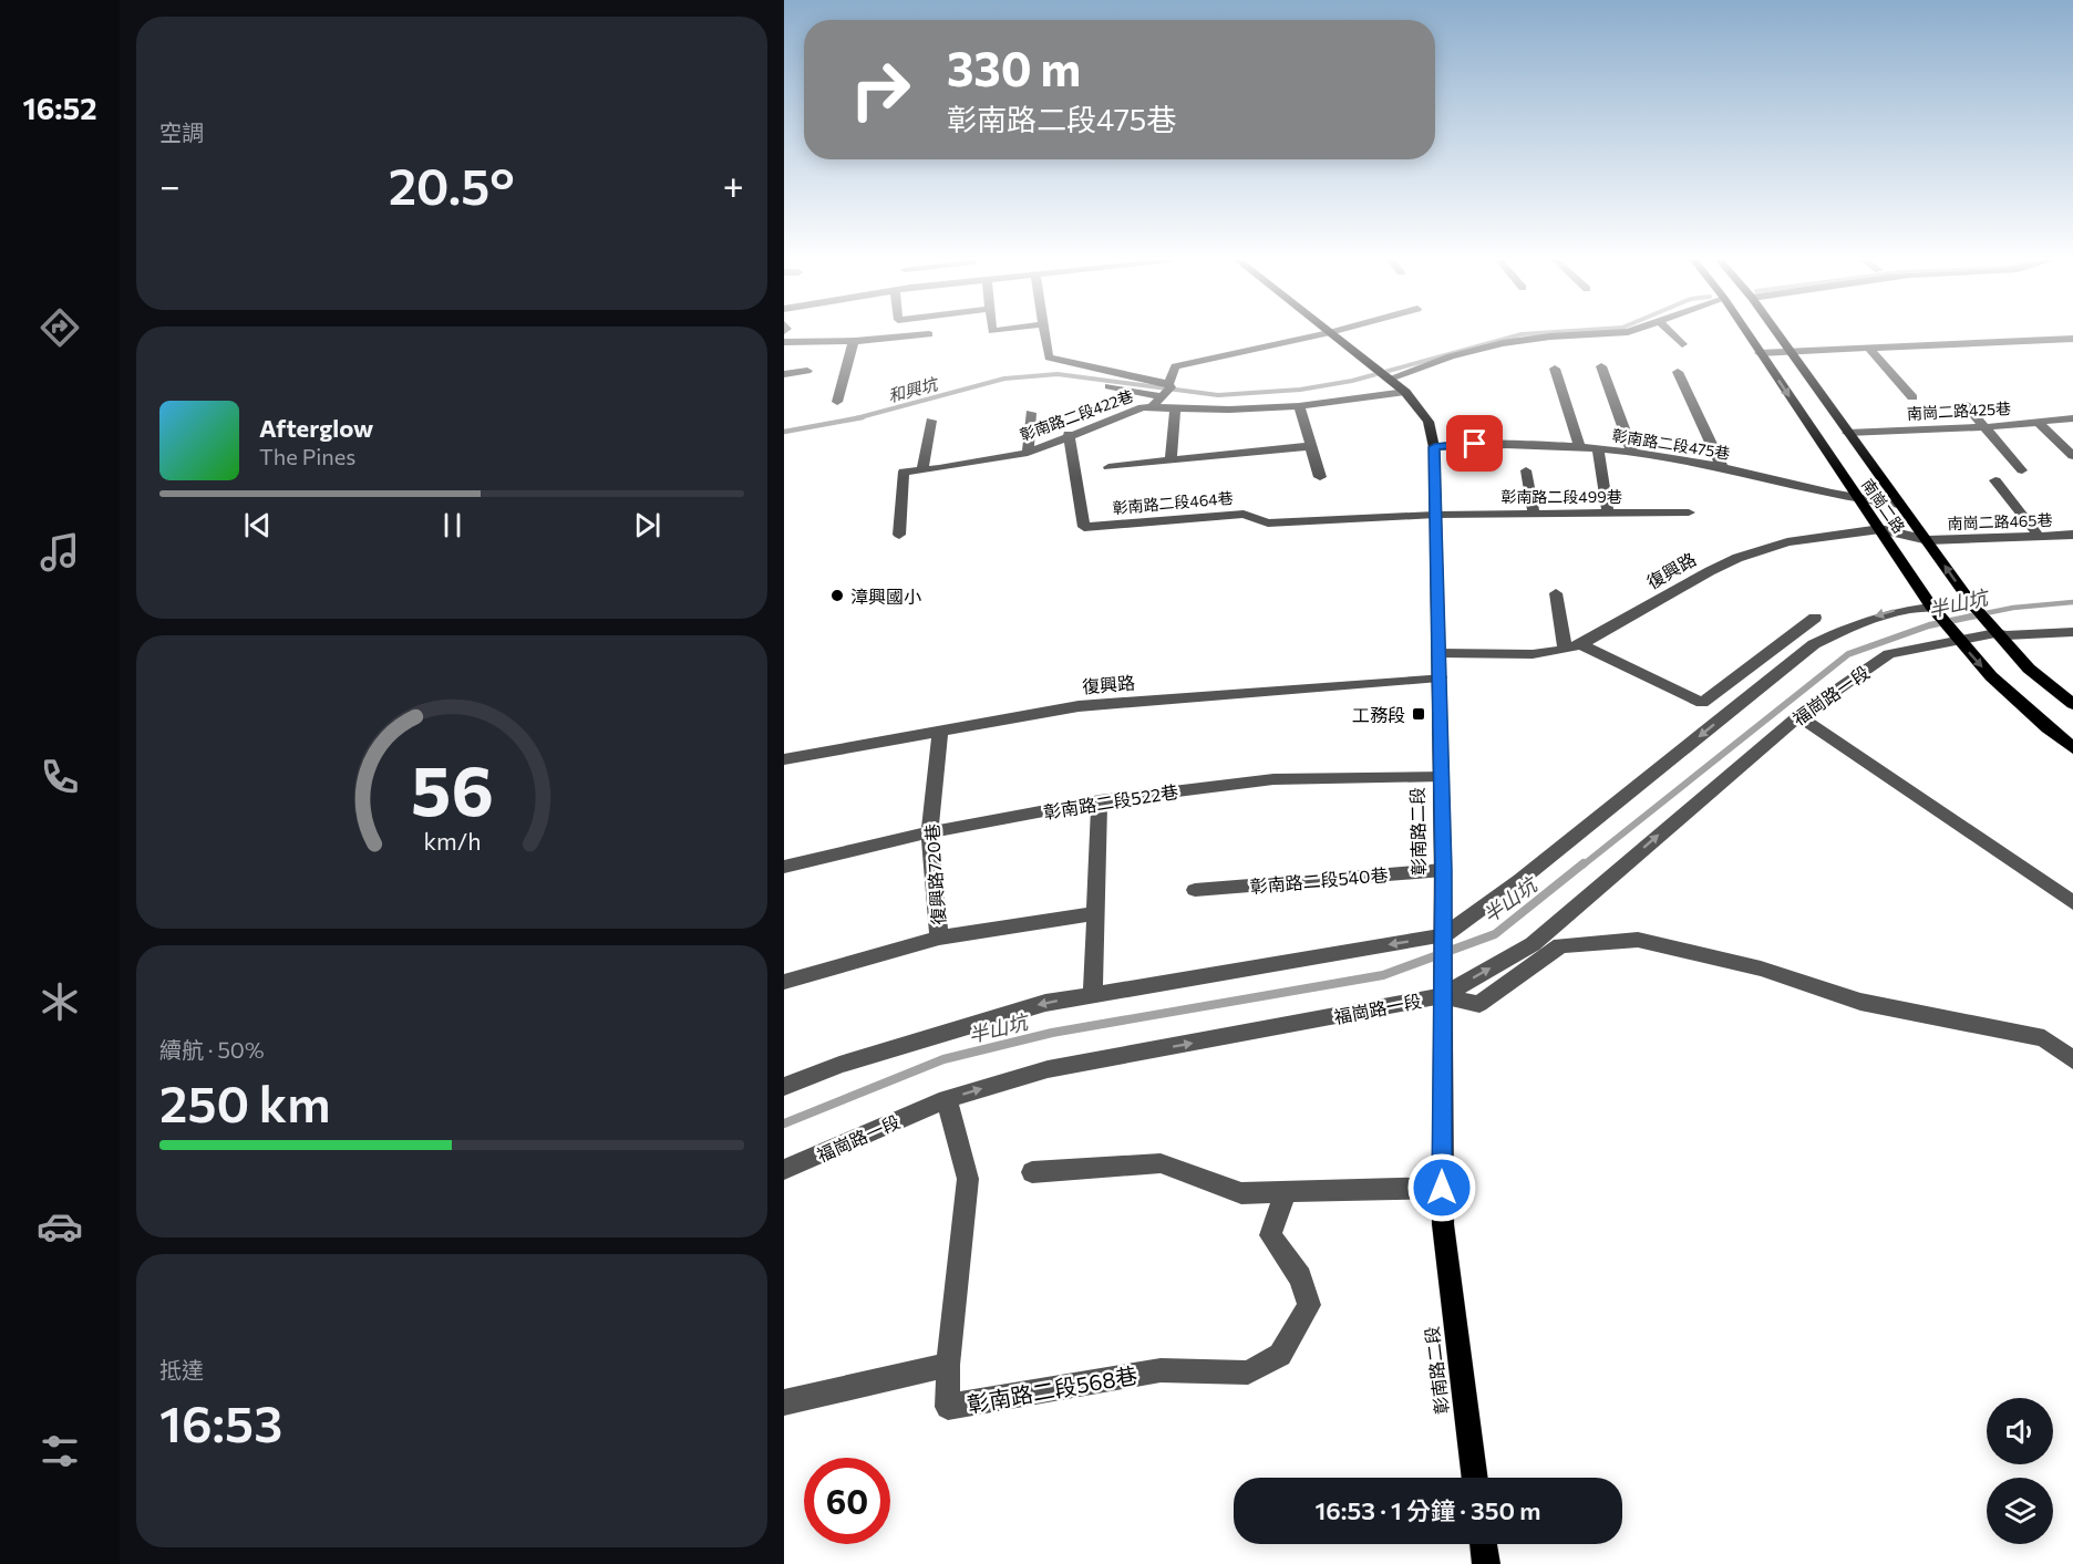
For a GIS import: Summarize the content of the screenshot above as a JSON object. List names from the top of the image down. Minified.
{"streets":{"main road":["南崗二路","彰南路二段"],"street":["南崗二路425巷","彰南路二段422巷","彰南路二段475巷","彰南路二段499巷","彰南路二段464巷","南崗二路465巷","復興路","福崗路一段","彰南路二段522巷","復興路720巷","彰南路二段540巷","彰南路二段568巷"]},"crossings":[["南崗二路425巷","南崗二路"],["彰南路二段422巷","彰南路二段464巷"],["彰南路二段422巷","彰南路二段"],["彰南路二段475巷","南崗二路"],["彰南路二段475巷","彰南路二段"],["彰南路二段499巷","彰南路二段464巷"],["彰南路二段499巷","彰南路二段"],["彰南路二段464巷","彰南路二段"],["南崗二路","南崗二路465巷"],["南崗二路","復興路"],["南崗二路","福崗路一段"],["南崗二路465巷","復興路"],["復興路","彰南路二段"],["復興路","復興路720巷"],["福崗路一段","彰南路二段"],["福崗路一段","彰南路二段568巷"],["彰南路二段522巷","彰南路二段"],["彰南路二段522巷","復興路720巷"],["彰南路二段","彰南路二段540巷"]],"water":["和興坑","半山坑"],"places":{"other":["漳興國小"],"transit":["工務段"]},"page":{"tabs":"16:52","tile":["空調",["續航 · 50%","250 km"],["抵達","16:53"]],"turn":["330 m","彰南路二段475巷"],"heat":["−","20.5°","+"],"song":["Afterglow","The Pines"],"limit":"60","trip":"16:53 · 1 分鐘 · 350 m","gauge":["56","km/h"]}}
